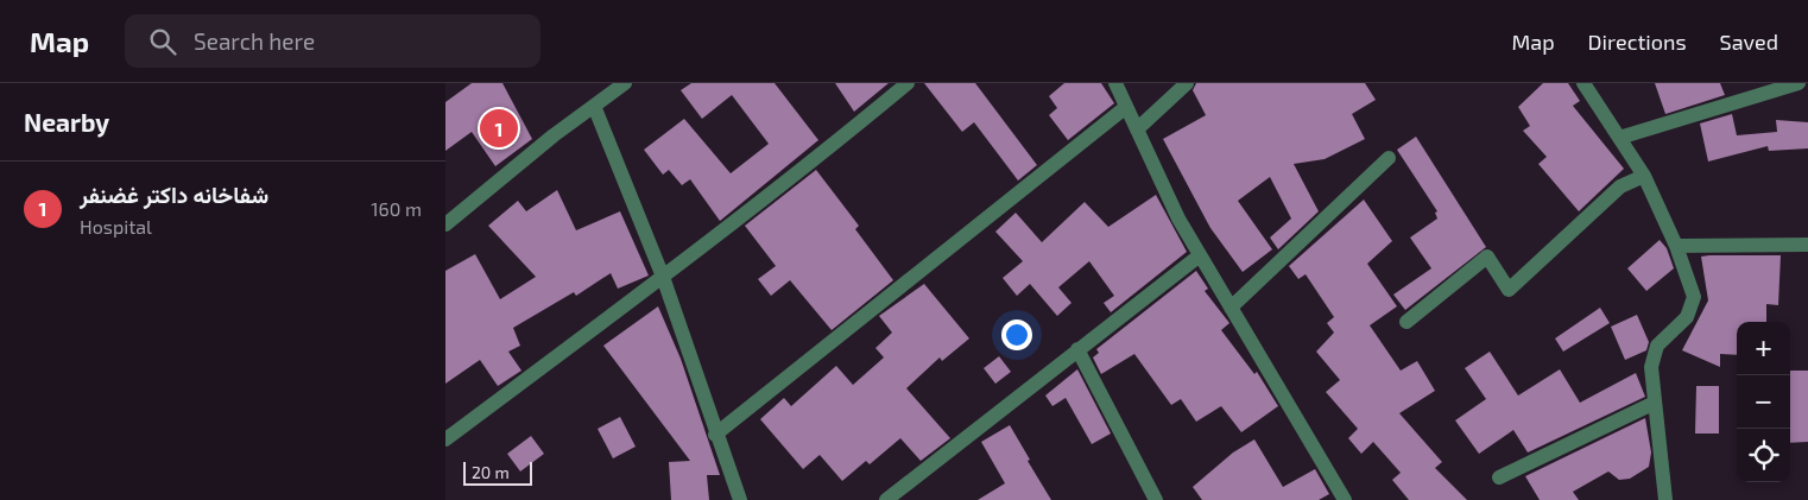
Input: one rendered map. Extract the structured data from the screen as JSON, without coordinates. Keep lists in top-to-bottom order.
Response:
{
  "scale_bar": "20 m",
  "page": {
    "header": "Map",
    "search": "Search here",
    "nav": ["Map", "Directions", "Saved"],
    "heading": "Nearby",
    "pins": "1",
    "list": [
      {
        "mark": "1",
        "name": "شفاخانه داکتر غضنفر",
        "note": "Hospital",
        "value": "160 m"
      }
    ],
    "map_buttons": ["+", "−"],
    "scale": "20 m"
  }
}
